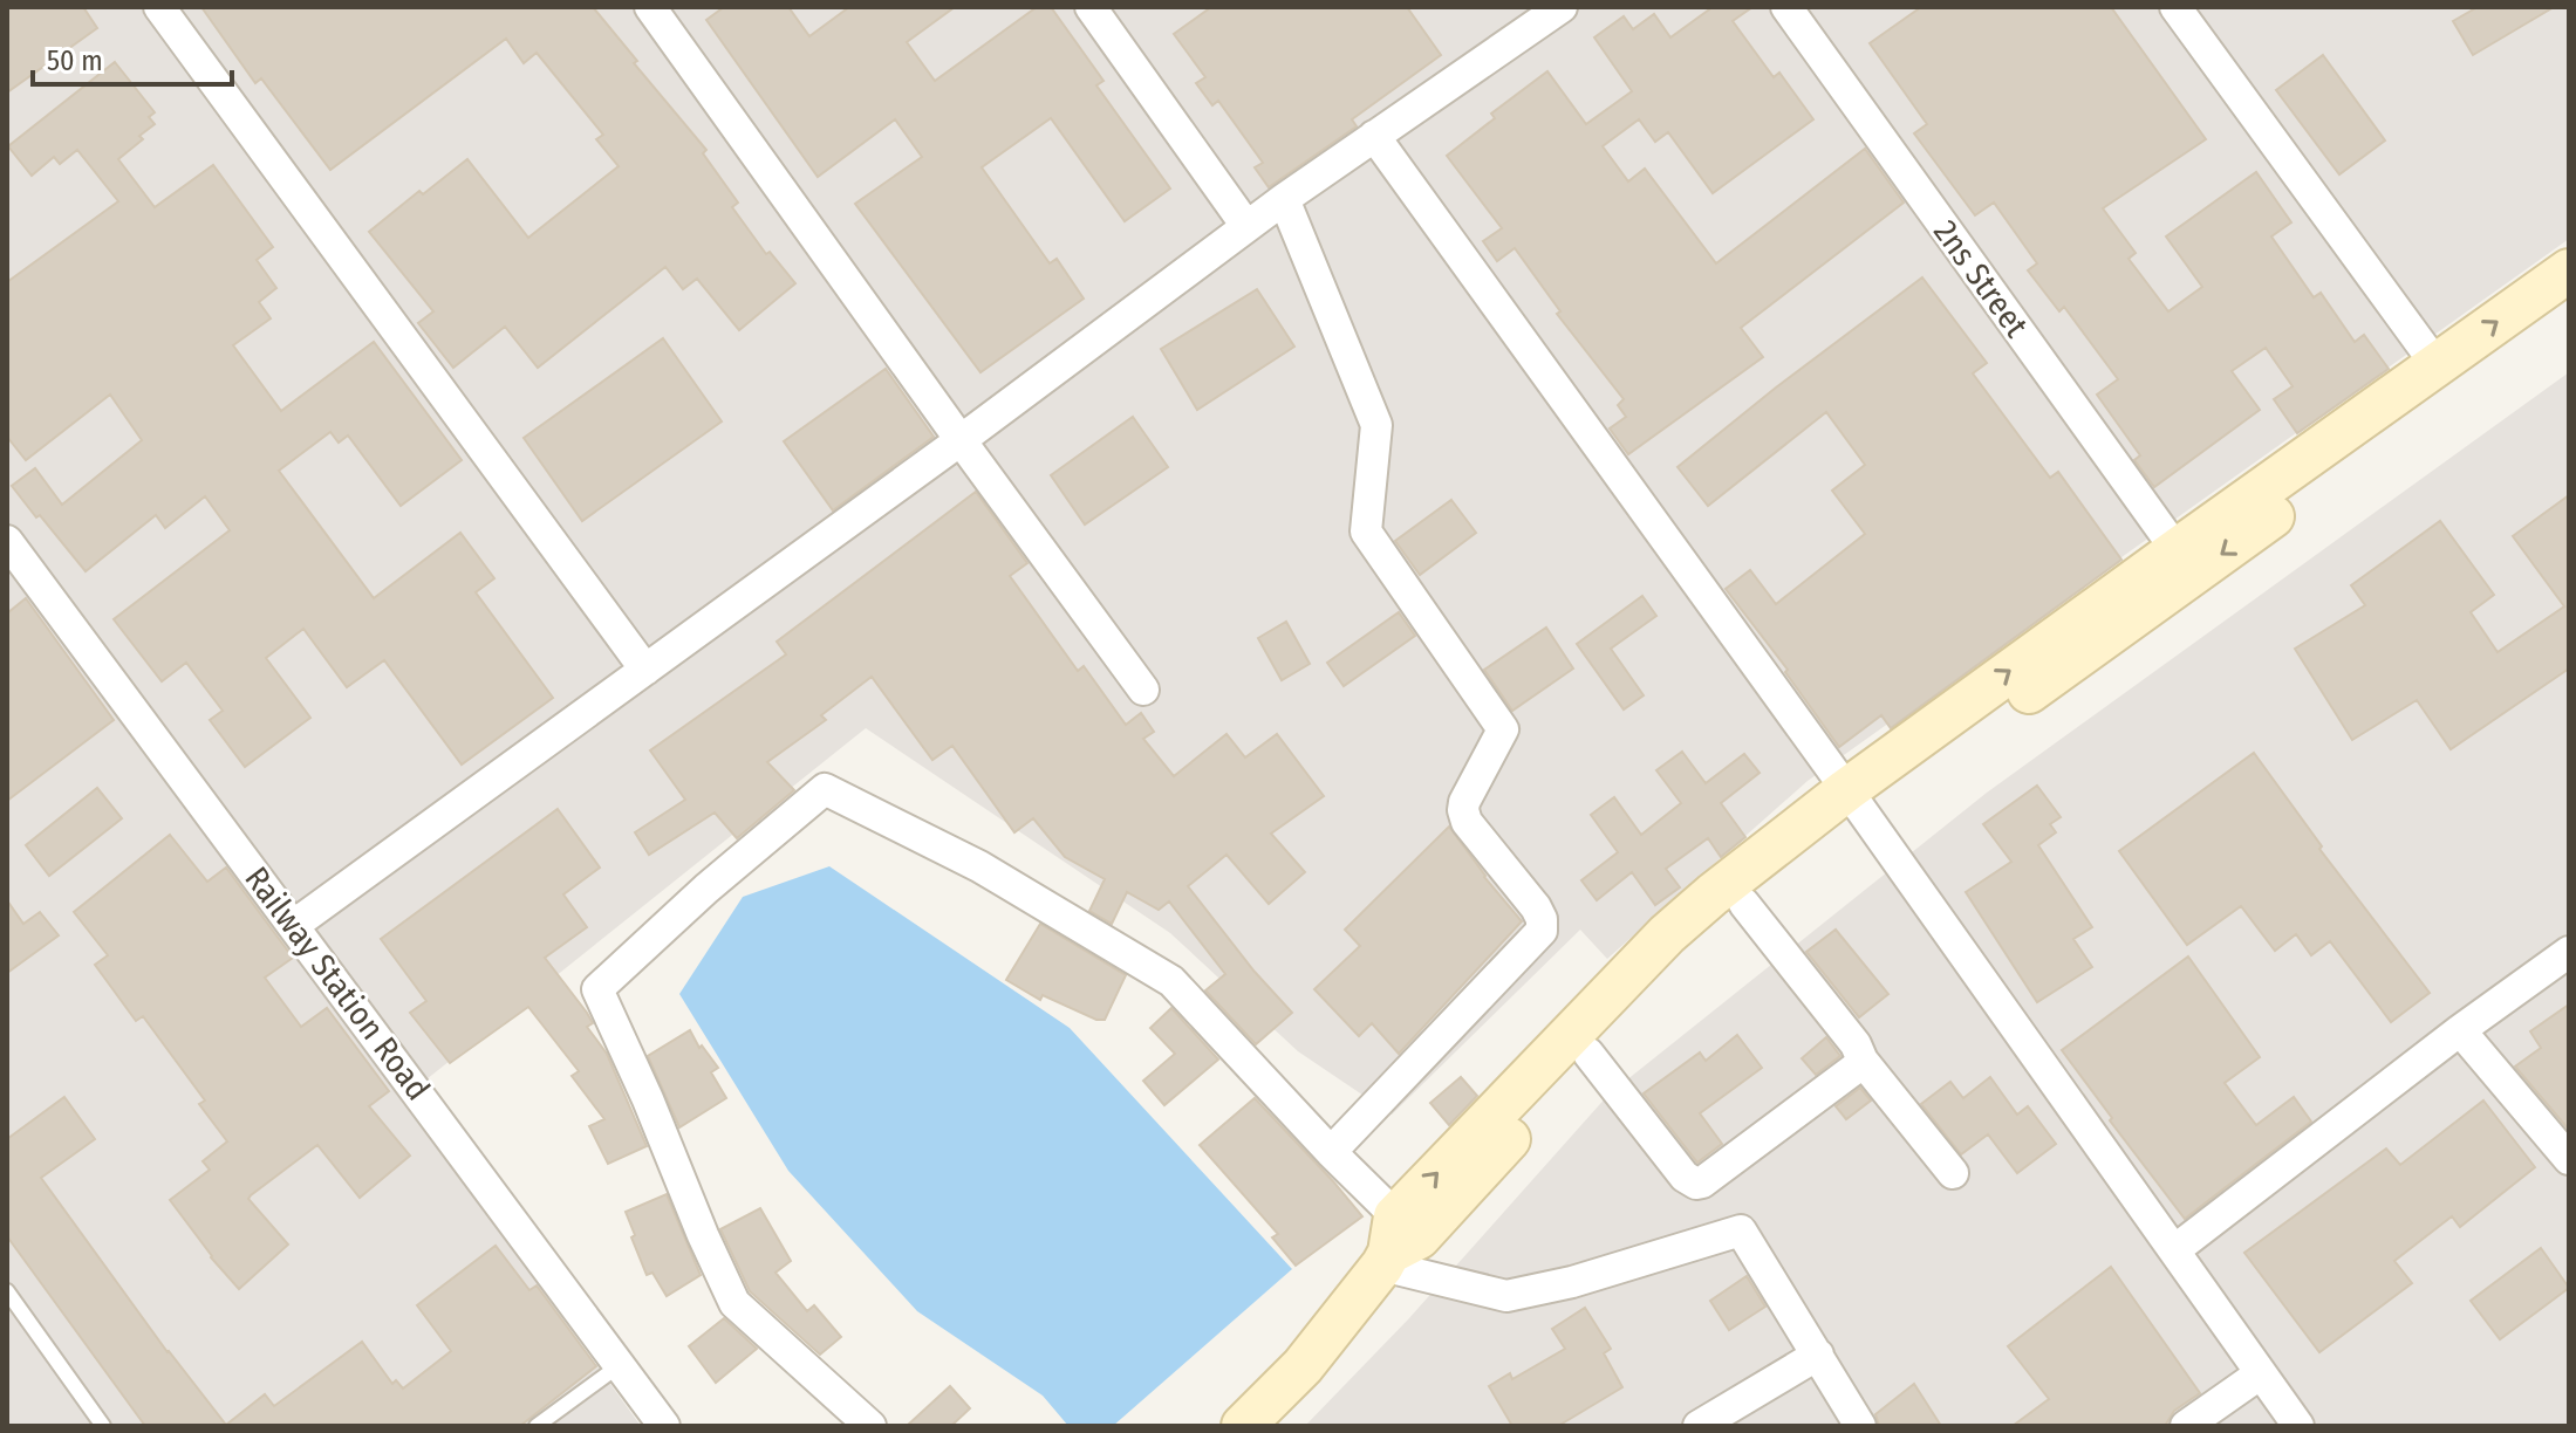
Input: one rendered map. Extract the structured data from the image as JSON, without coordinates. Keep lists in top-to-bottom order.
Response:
{
  "streets": {
    "street": ["2ns Street", "Railway Station Road"]
  },
  "scale_bar": "50 m"
}
